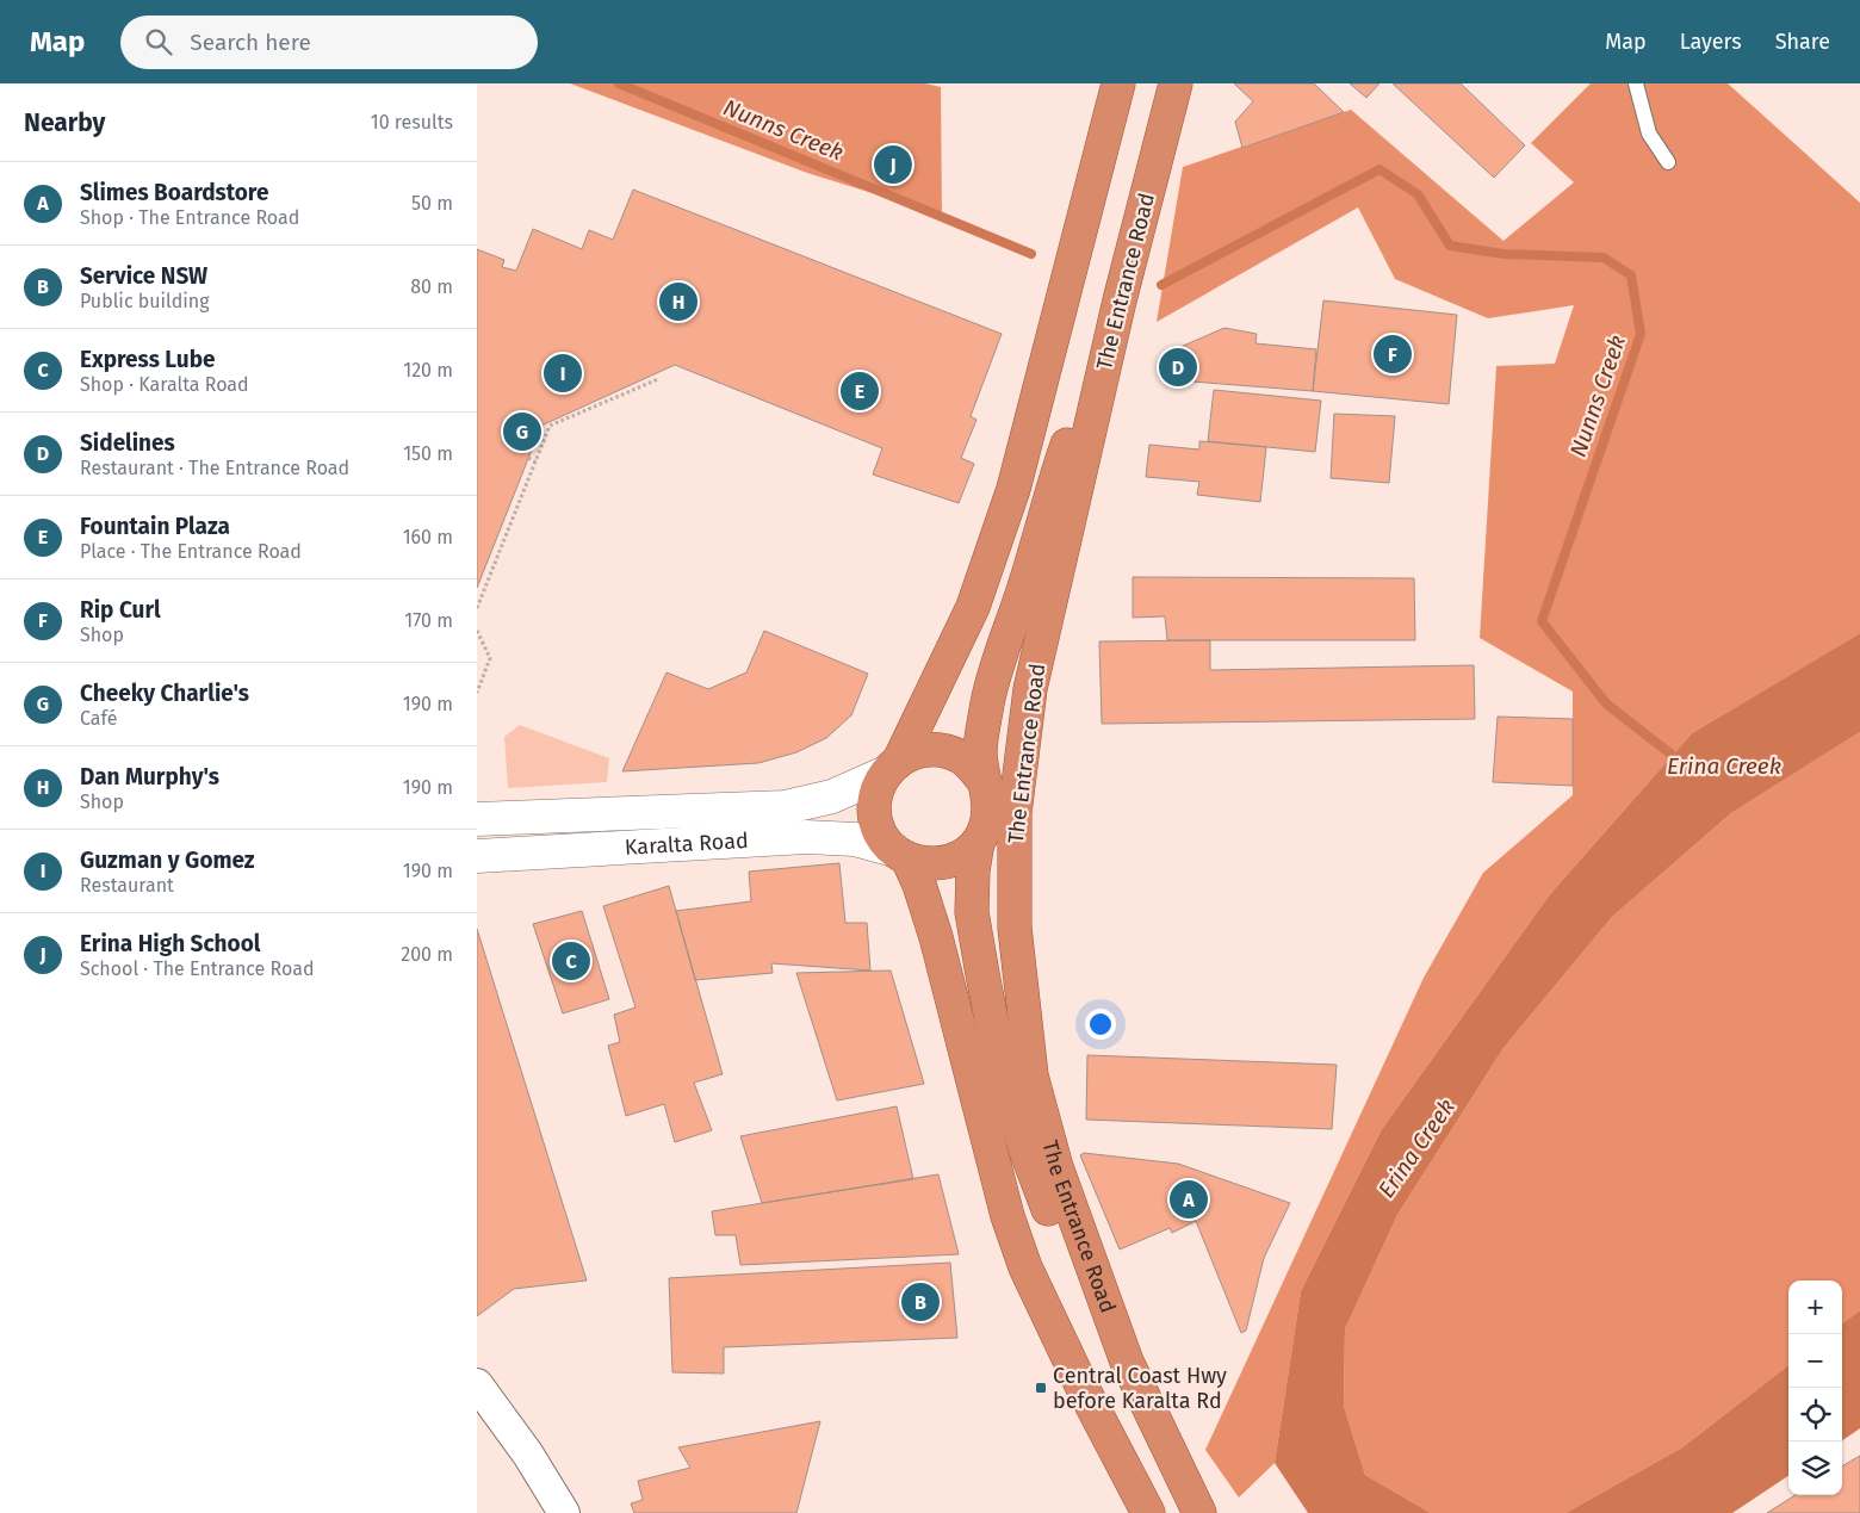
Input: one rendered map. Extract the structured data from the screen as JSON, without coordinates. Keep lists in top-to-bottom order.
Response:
{
  "streets": {
    "highway": ["The Entrance Road"],
    "street": ["Karalta Road"]
  },
  "water": ["Nunns Creek", "Erina Creek"],
  "places": {
    "transit": ["Central Coast Hwy before Karalta Rd"]
  },
  "page": {
    "header": "Map",
    "search": "Search here",
    "nav": ["Map", "Layers", "Share"],
    "heading": ["Nearby", "10 results"],
    "pins": [
      "J",
      "H",
      "F",
      "D",
      "I",
      "E",
      "G",
      "C",
      "A",
      "B"
    ],
    "list": [
      {
        "mark": "A",
        "name": "Slimes Boardstore",
        "note": "Shop · The Entrance Road",
        "value": "50 m"
      },
      {
        "mark": "B",
        "name": "Service NSW",
        "note": "Public building",
        "value": "80 m"
      },
      {
        "mark": "C",
        "name": "Express Lube",
        "note": "Shop · Karalta Road",
        "value": "120 m"
      },
      {
        "mark": "D",
        "name": "Sidelines",
        "note": "Restaurant · The Entrance Road",
        "value": "150 m"
      },
      {
        "mark": "E",
        "name": "Fountain Plaza",
        "note": "Place · The Entrance Road",
        "value": "160 m"
      },
      {
        "mark": "F",
        "name": "Rip Curl",
        "note": "Shop",
        "value": "170 m"
      },
      {
        "mark": "G",
        "name": "Cheeky Charlie's",
        "note": "Café",
        "value": "190 m"
      },
      {
        "mark": "H",
        "name": "Dan Murphy's",
        "note": "Shop",
        "value": "190 m"
      },
      {
        "mark": "I",
        "name": "Guzman y Gomez",
        "note": "Restaurant",
        "value": "190 m"
      },
      {
        "mark": "J",
        "name": "Erina High School",
        "note": "School · The Entrance Road",
        "value": "200 m"
      }
    ],
    "map_buttons": ["+", "−"]
  }
}
